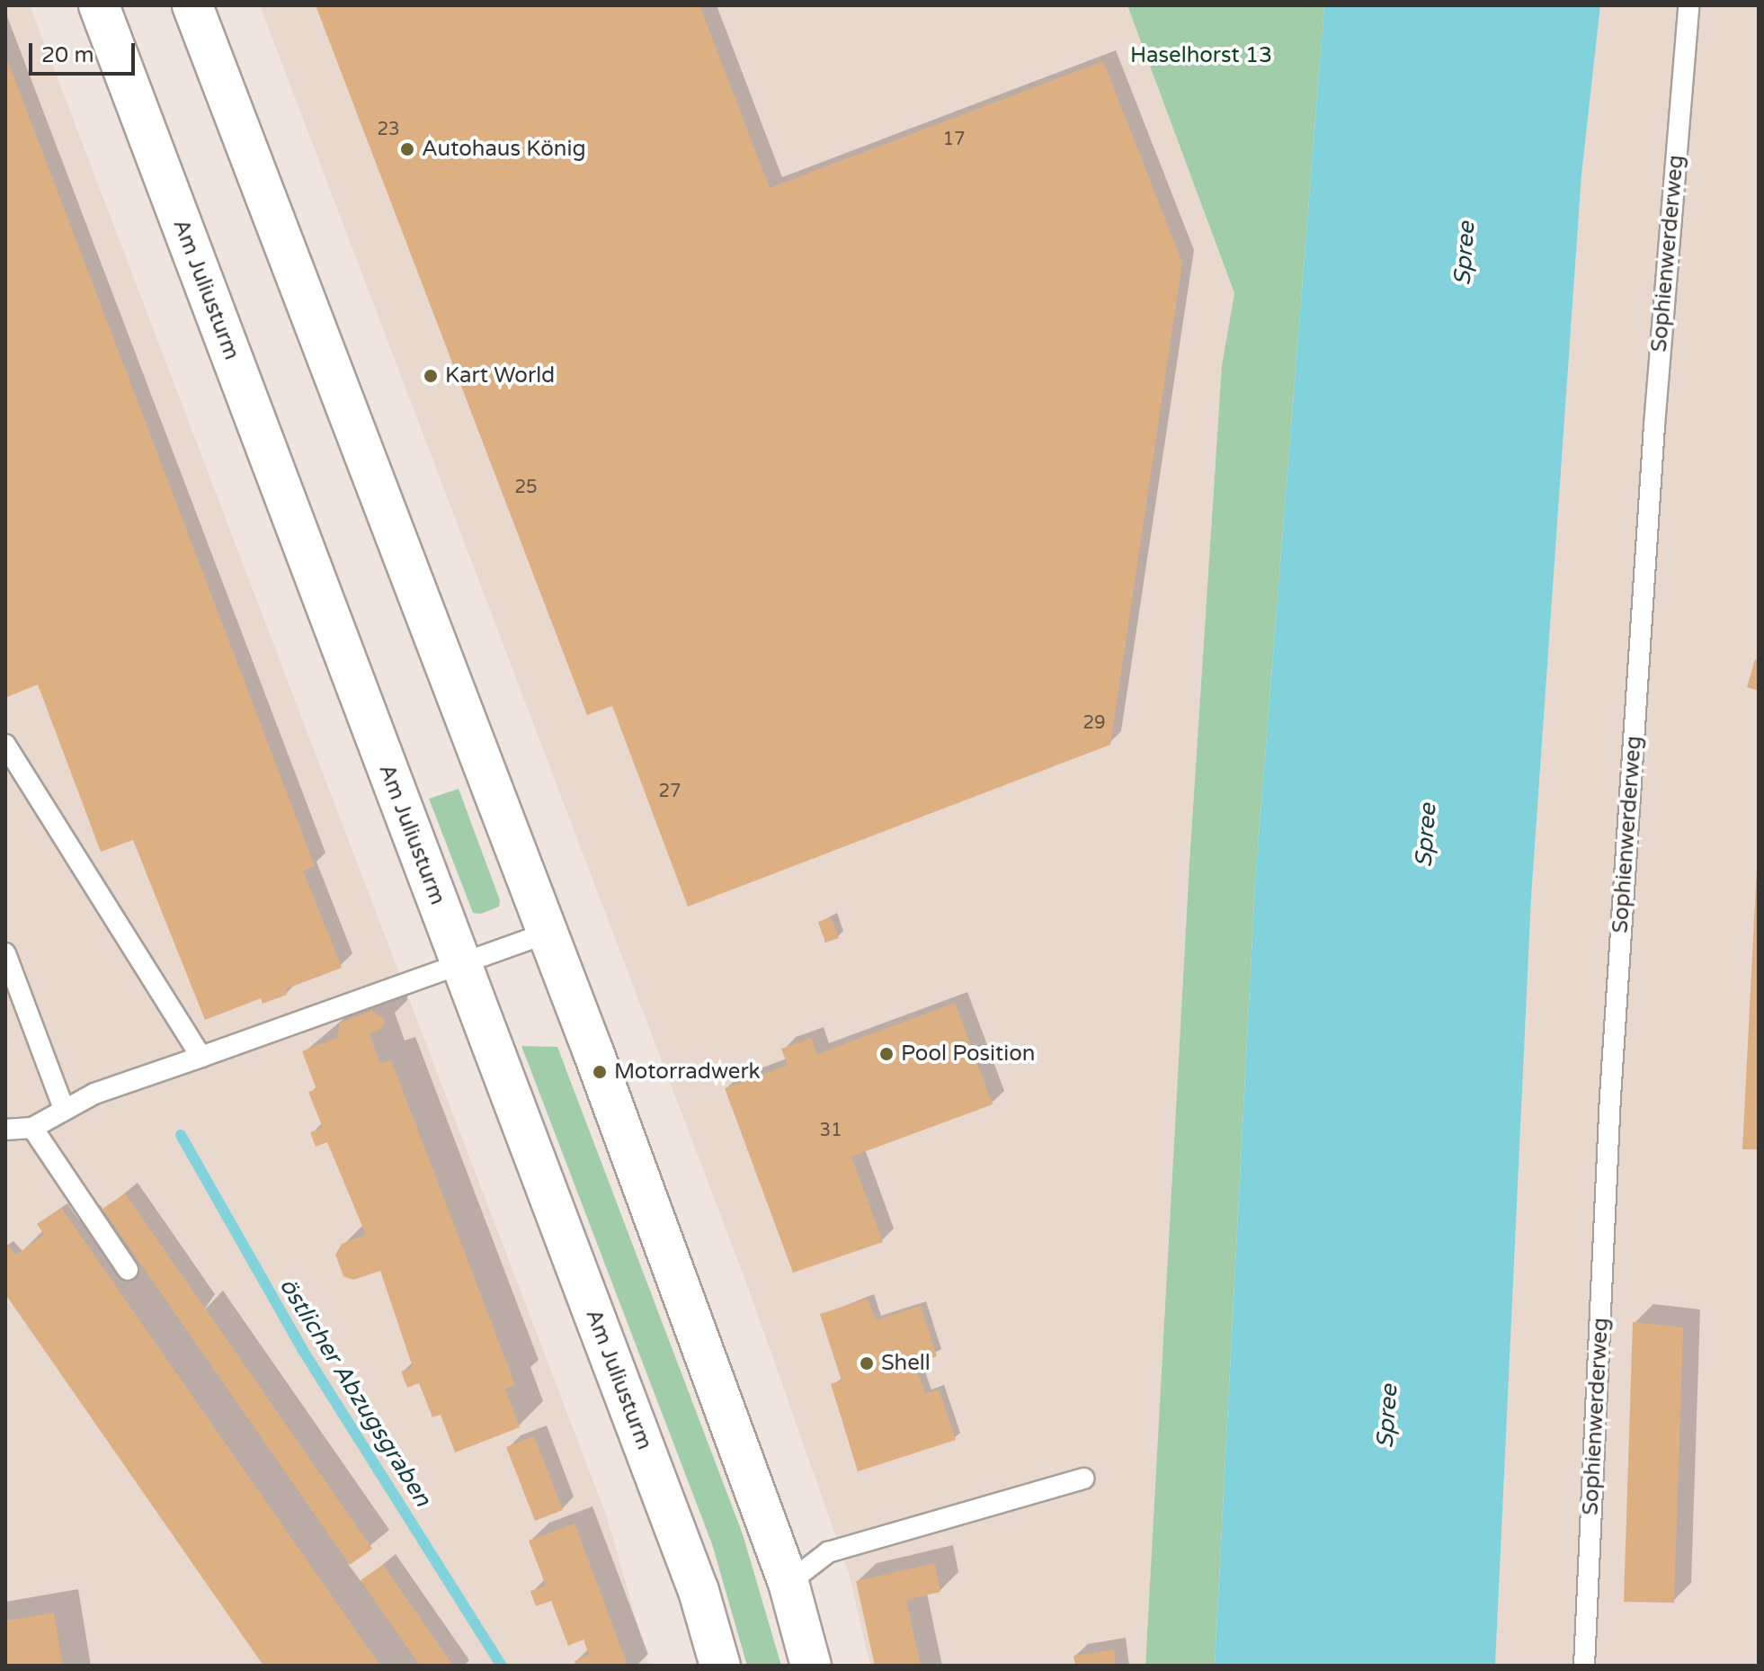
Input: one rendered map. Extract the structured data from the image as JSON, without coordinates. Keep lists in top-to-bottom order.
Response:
{
  "streets": {
    "main road": ["Am Juliusturm"],
    "lane": ["Sophienwerderweg"]
  },
  "water": ["Spree", "östlicher Abzugsgraben"],
  "parks": ["Haselhorst 13"],
  "places": [
    "Autohaus König",
    "Kart World",
    "Pool Position",
    "Motorradwerk",
    "Shell"
  ],
  "house_numbers": [
    "23",
    "17",
    "25",
    "29",
    "27",
    "31"
  ],
  "scale_bar": "20 m"
}
